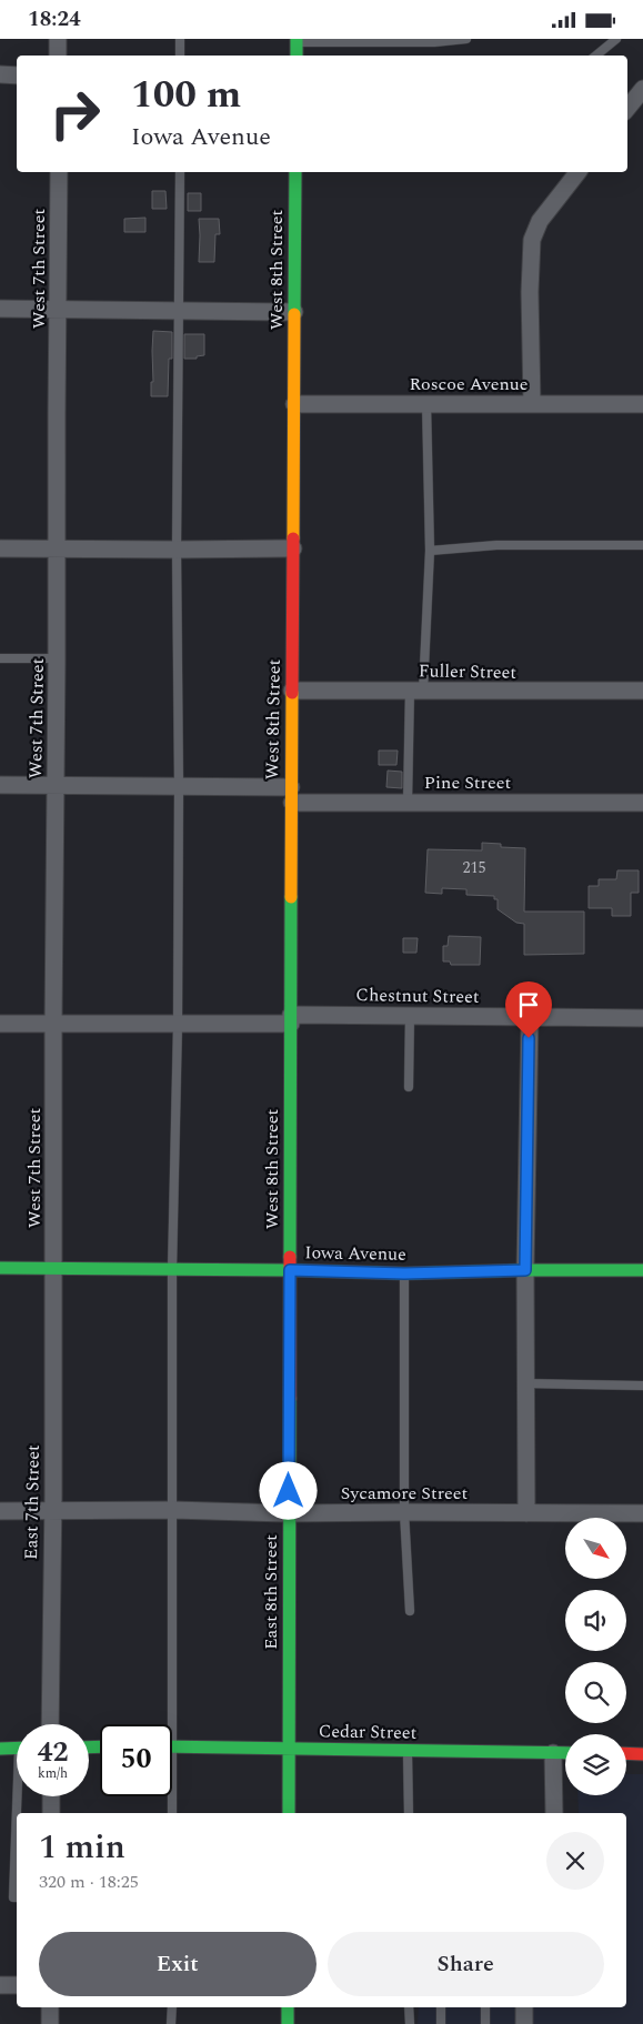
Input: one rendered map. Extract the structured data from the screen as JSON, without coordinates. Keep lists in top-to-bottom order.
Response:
{
  "streets": {
    "main road": [
      "West 8th Street",
      "Iowa Avenue",
      "East 8th Street",
      "Cedar Street"
    ],
    "street": [
      "West 7th Street",
      "Roscoe Avenue",
      "Fuller Street",
      "Pine Street",
      "Chestnut Street",
      "Sycamore Street",
      "East 7th Street"
    ]
  },
  "crossings": [
    ["West 7th Street", "Pine Street"],
    ["West 7th Street", "Chestnut Street"],
    ["West 7th Street", "Iowa Avenue"],
    ["West 7th Street", "East 7th Street"],
    ["West 8th Street", "Roscoe Avenue"],
    ["West 8th Street", "Fuller Street"],
    ["West 8th Street", "Pine Street"],
    ["West 8th Street", "Chestnut Street"],
    ["West 8th Street", "Iowa Avenue"],
    ["West 8th Street", "East 8th Street"],
    ["Iowa Avenue", "East 7th Street"],
    ["Iowa Avenue", "East 8th Street"],
    ["Sycamore Street", "East 7th Street"],
    ["Sycamore Street", "East 8th Street"],
    ["East 8th Street", "Cedar Street"]
  ],
  "house_numbers": ["215"],
  "north": "bottom right",
  "page": {
    "status": "18:24",
    "turn": ["100 m", "Iowa Avenue"],
    "speed": "42 km/h",
    "limit": "50",
    "heading": ["1 min", "320 m · 18:25"],
    "buttons": ["Exit", "Share"]
  }
}
